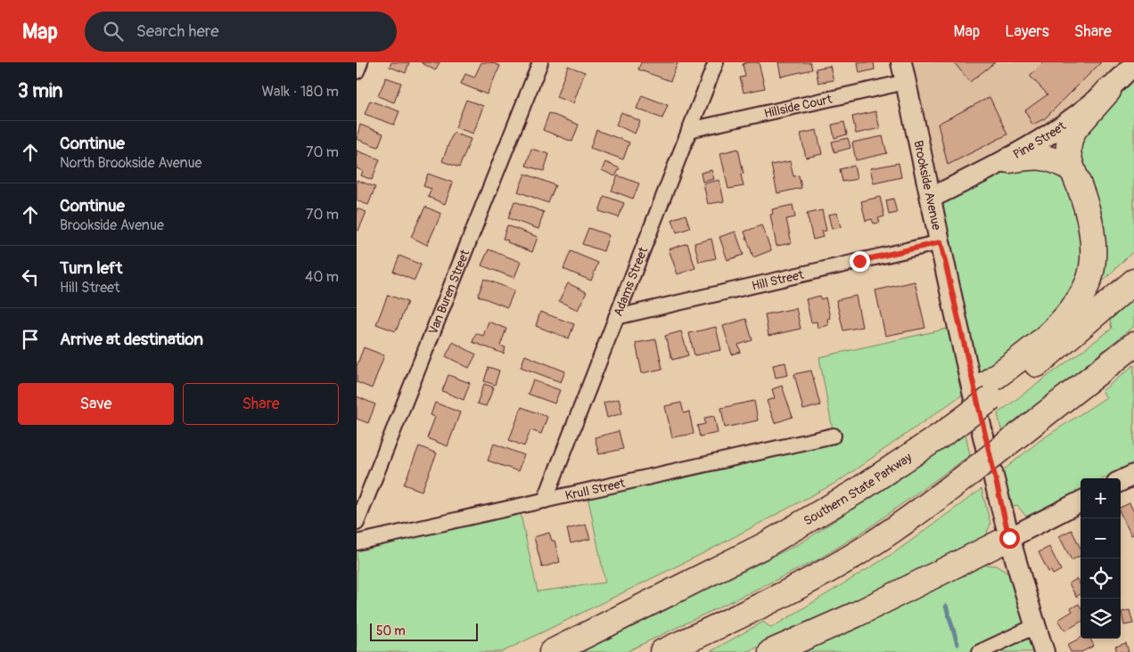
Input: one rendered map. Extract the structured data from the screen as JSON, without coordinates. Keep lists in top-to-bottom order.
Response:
{
  "streets": {
    "highway": ["Southern State Parkway"],
    "main road": ["Pine Street", "Brookside Avenue"],
    "street": [
      "Hillside Court",
      "Hill Street",
      "Adams Street",
      "Van Buren Street",
      "Krull Street"
    ]
  },
  "crossings": [
    ["Hillside Court", "Brookside Avenue"],
    ["Hillside Court", "Adams Street"],
    ["Pine Street", "Brookside Avenue"],
    ["Brookside Avenue", "Hill Street"],
    ["Brookside Avenue", "Southern State Parkway"],
    ["Hill Street", "Adams Street"],
    ["Adams Street", "Krull Street"]
  ],
  "scale_bar": "50 m",
  "page": {
    "header": "Map",
    "search": "Search here",
    "nav": ["Map", "Layers", "Share"],
    "heading": ["3 min", "Walk · 180 m"],
    "list": [
      ["Continue", "North Brookside Avenue", "70 m"],
      ["Continue", "Brookside Avenue", "70 m"],
      ["Turn left", "Hill Street", "40 m"],
      "Arrive at destination"
    ],
    "buttons": ["Save", "Share"],
    "map_buttons": ["+", "−"],
    "scale": "50 m"
  }
}
